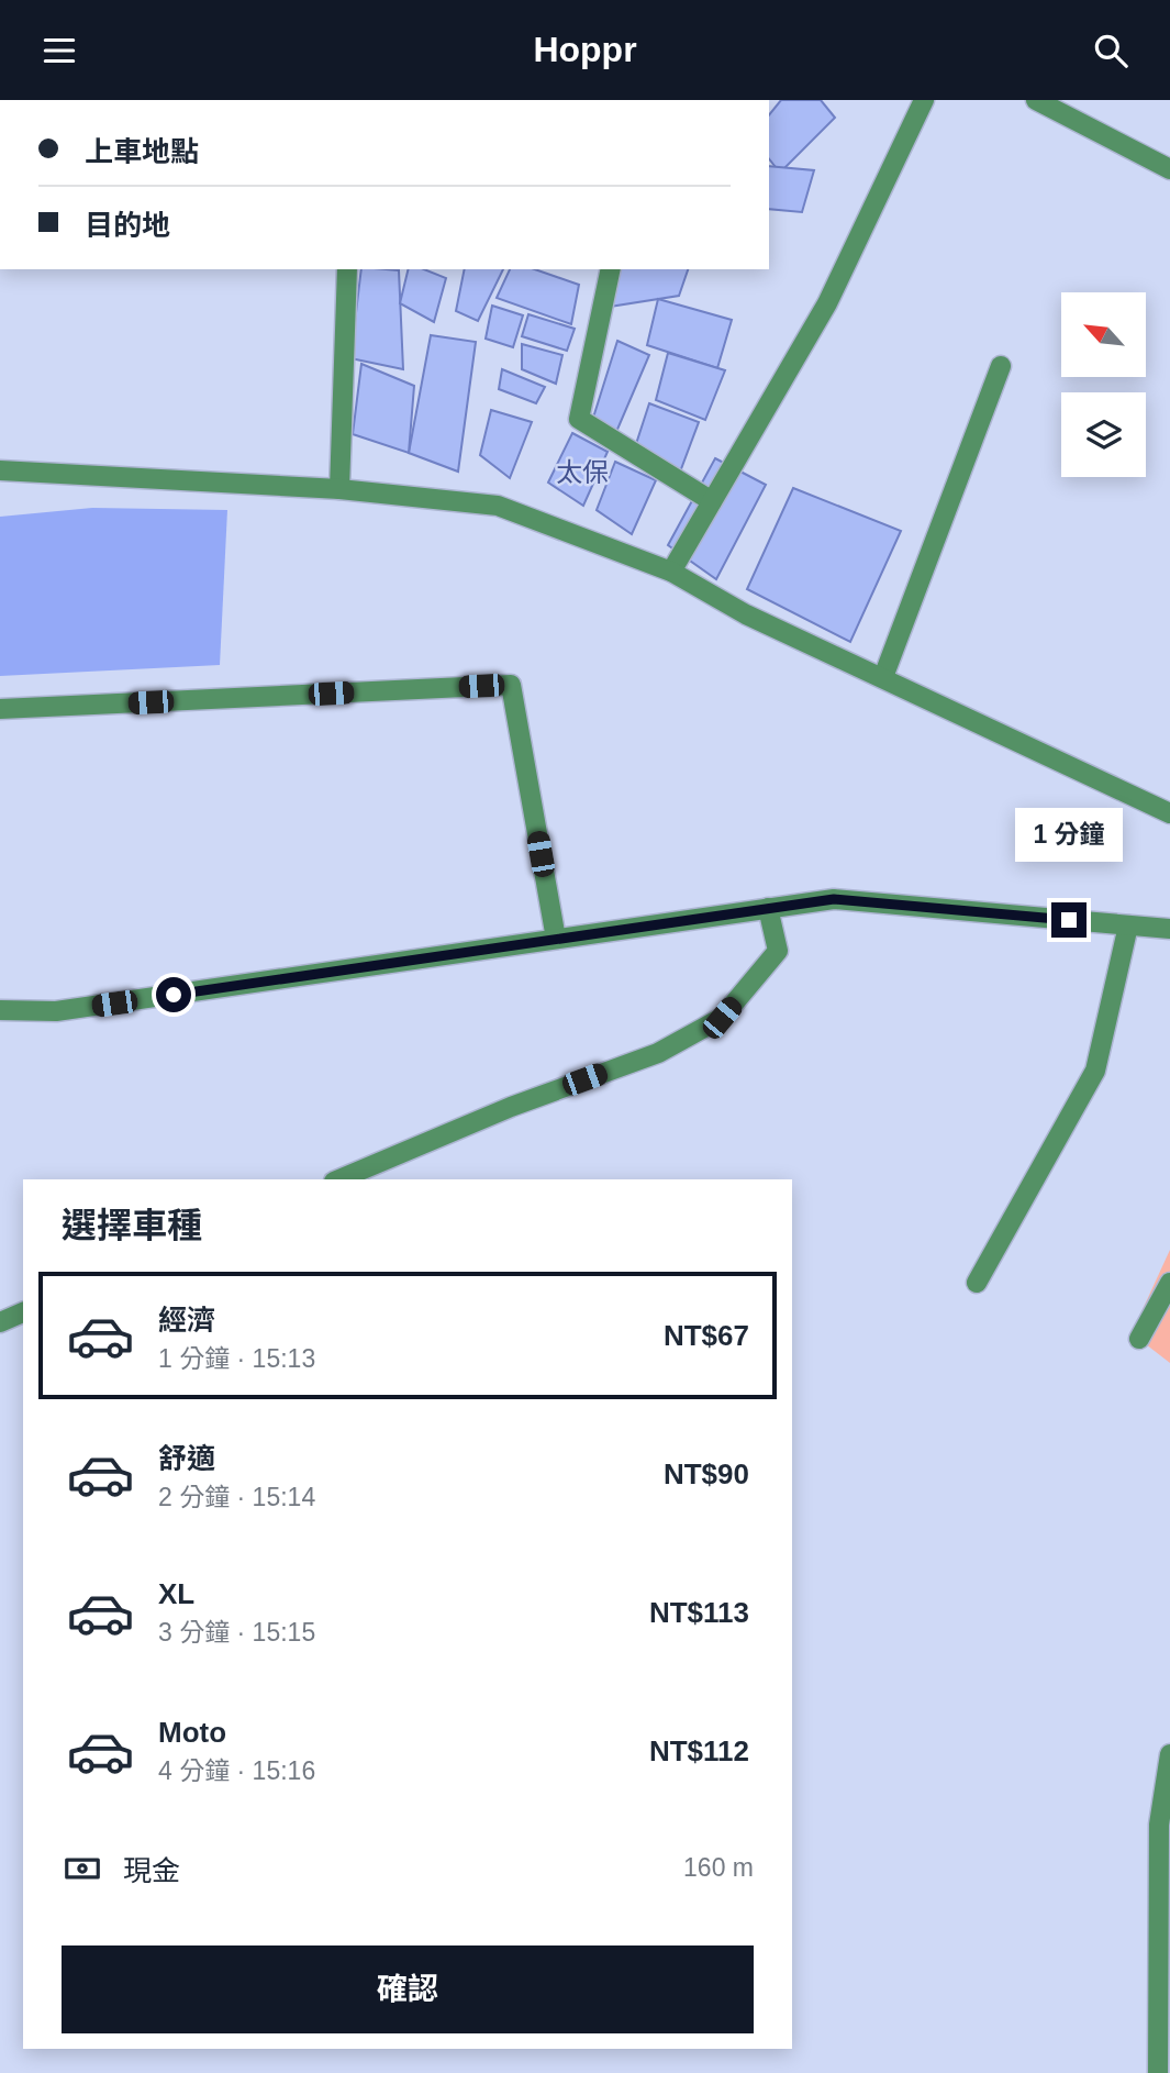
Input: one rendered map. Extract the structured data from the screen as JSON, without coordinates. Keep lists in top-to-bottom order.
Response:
{
  "districts": ["太保"],
  "north": "top left",
  "page": {
    "header": "Hoppr",
    "banner": ["上車地點", "目的地"],
    "bubble": "1 分鐘",
    "heading": "選擇車種",
    "list": [
      {
        "name": "經濟",
        "note": "1 分鐘 · 15:13",
        "value": "NT$67"
      },
      {
        "name": "舒適",
        "note": "2 分鐘 · 15:14",
        "value": "NT$90"
      },
      {
        "name": "XL",
        "note": "3 分鐘 · 15:15",
        "value": "NT$113"
      },
      {
        "name": "Moto",
        "note": "4 分鐘 · 15:16",
        "value": "NT$112"
      }
    ],
    "pay": ["現金", "160 m"],
    "buttons": "確認"
  }
}
